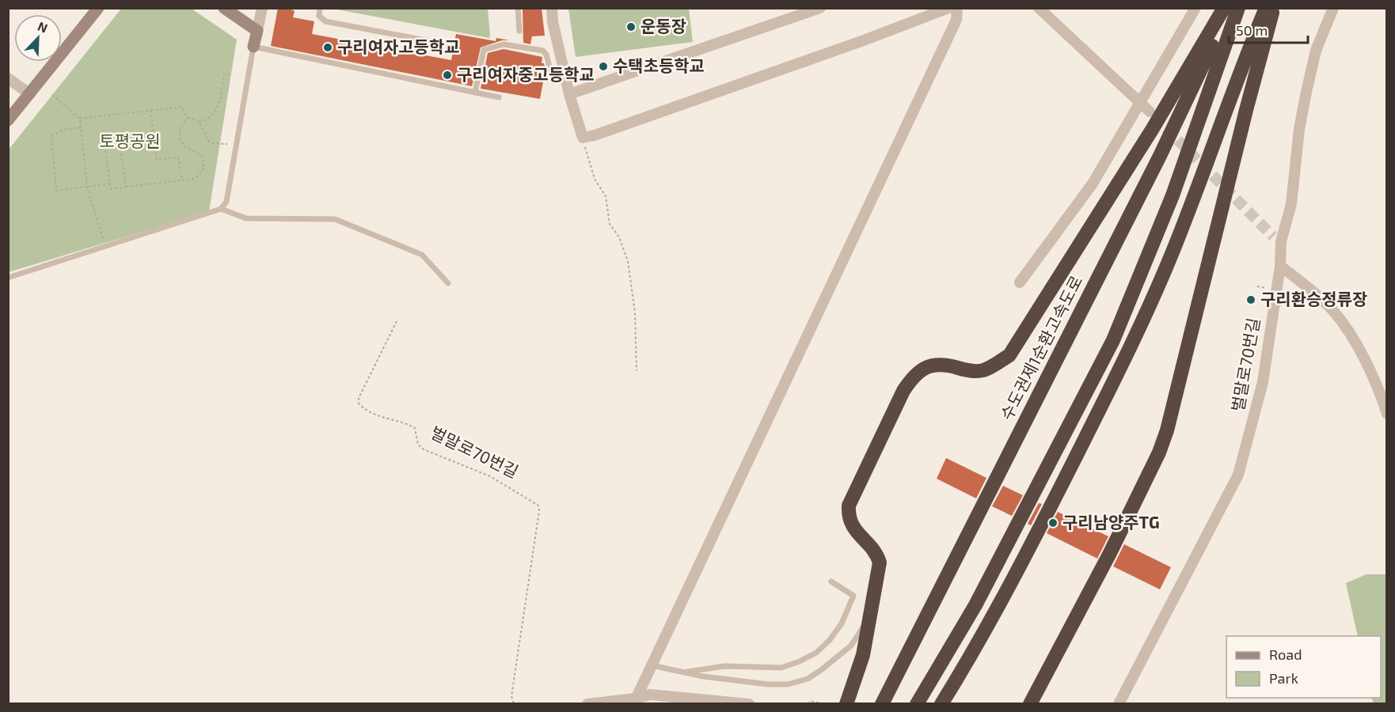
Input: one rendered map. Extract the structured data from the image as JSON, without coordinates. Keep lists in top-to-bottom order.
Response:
{
  "streets": {
    "highway": ["수도권제1순환고속도로"],
    "street": ["벌말로70번길"]
  },
  "parks": ["토평공원"],
  "places": [
    "운동장",
    "구리여자고등학교",
    "수택초등학교",
    "구리여자중고등학교",
    "구리환승정류장",
    "구리남양주TG"
  ],
  "legend": ["Road", "Park"],
  "scale_bar": "50 m",
  "north": "top right"
}
